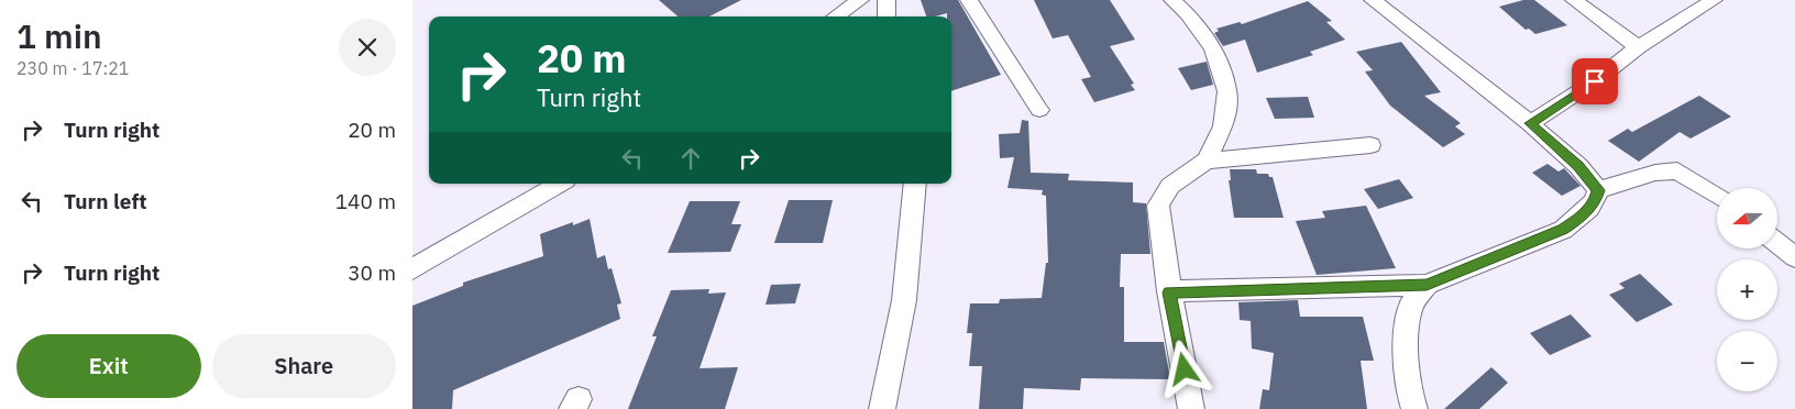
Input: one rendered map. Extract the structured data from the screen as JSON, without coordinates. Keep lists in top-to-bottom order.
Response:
{
  "north": "left",
  "page": {
    "heading": ["1 min", "230 m · 17:21"],
    "turn": ["20 m", "Turn right"],
    "list": [
      {
        "name": "Turn right",
        "value": "20 m"
      },
      {
        "name": "Turn left",
        "value": "140 m"
      },
      {
        "name": "Turn right",
        "value": "30 m"
      }
    ],
    "map_buttons": ["+", "−"],
    "buttons": ["Exit", "Share"]
  }
}
